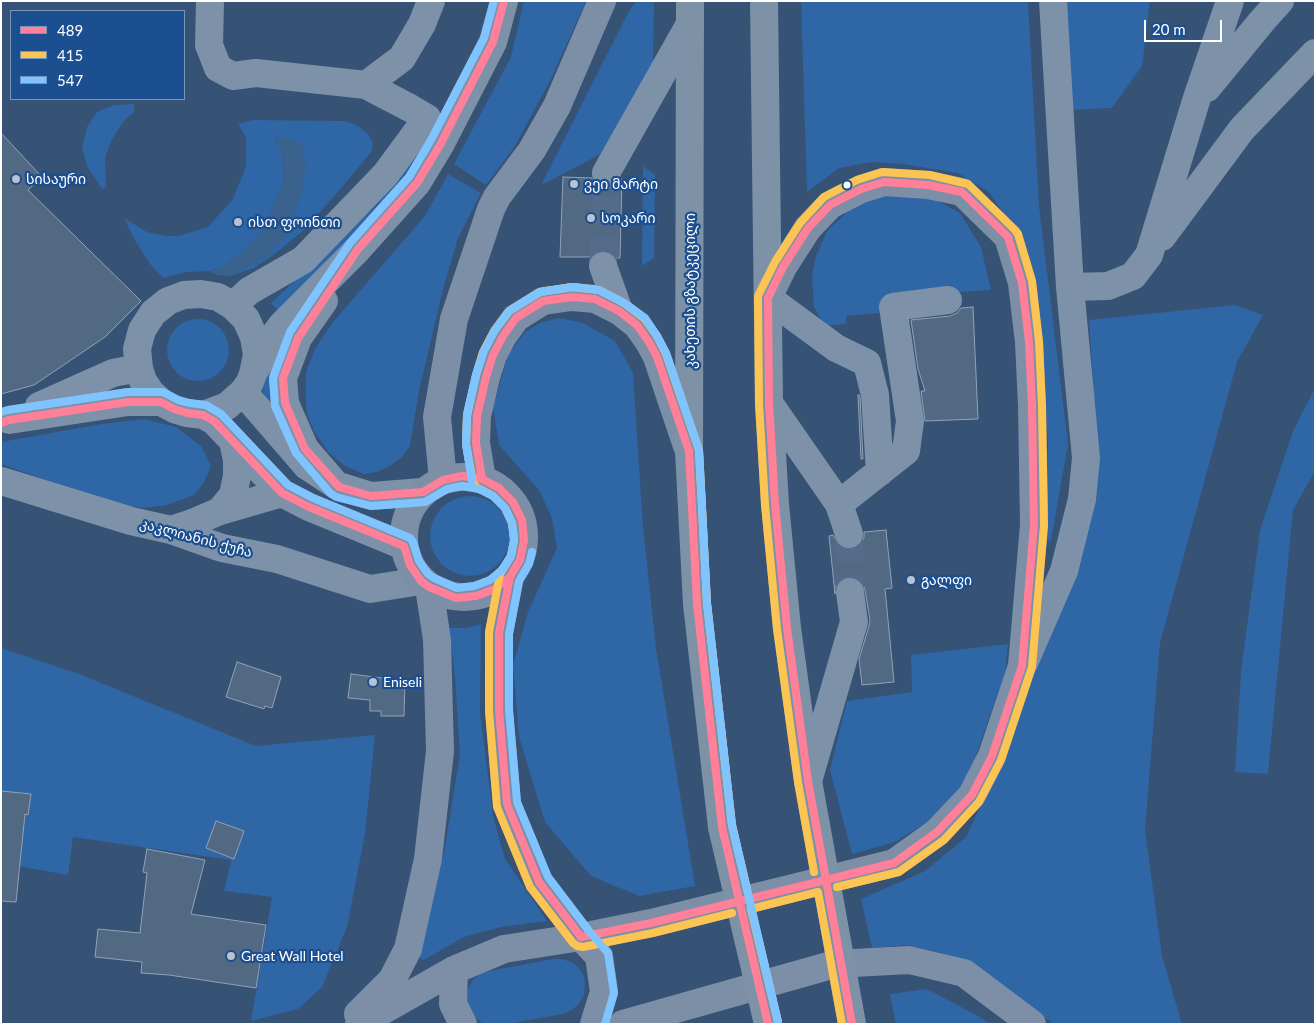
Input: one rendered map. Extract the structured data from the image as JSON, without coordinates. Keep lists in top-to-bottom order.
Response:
{
  "streets": {
    "highway": ["კახეთის გზატკეცილი"],
    "street": ["კაკლიანის ქუჩა"]
  },
  "places": [
    "სისაური",
    "ვეი მარტი",
    "სოკარი",
    "ისთ ფოინთი",
    "გალფი",
    "Eniseli",
    "Great Wall Hotel"
  ],
  "lines": ["transit line 489", "transit line 547", "transit line 415"],
  "legend": ["489", "415", "547"],
  "scale_bar": "20 m"
}
